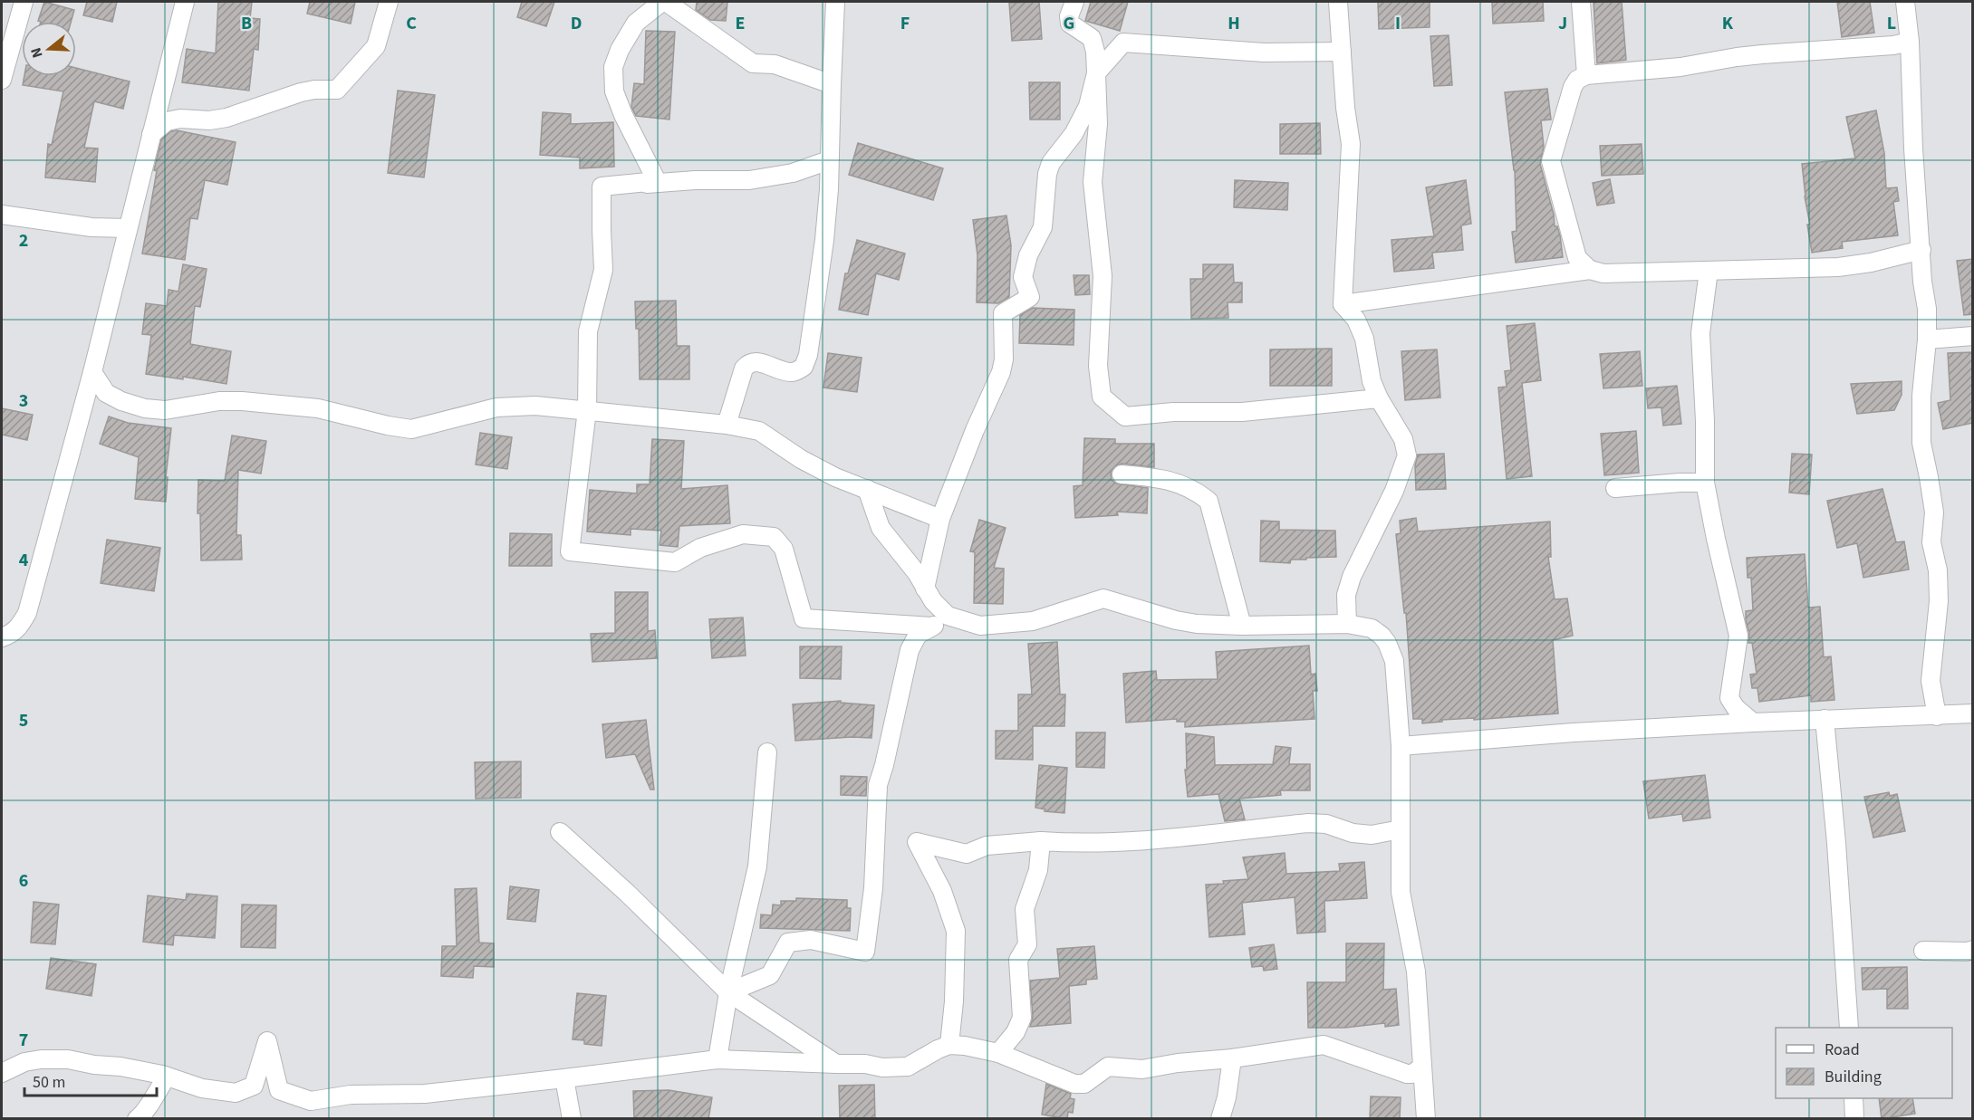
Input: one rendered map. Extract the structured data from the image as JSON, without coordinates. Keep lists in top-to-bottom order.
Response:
{
  "legend": ["Road", "Building"],
  "scale_bar": "50 m",
  "north": "left",
  "grid": {
    "columns": [
      "B",
      "C",
      "D",
      "E",
      "F",
      "G",
      "H",
      "I",
      "J",
      "K",
      "L"
    ],
    "rows": [
      "2",
      "3",
      "4",
      "5",
      "6",
      "7"
    ]
  }
}
